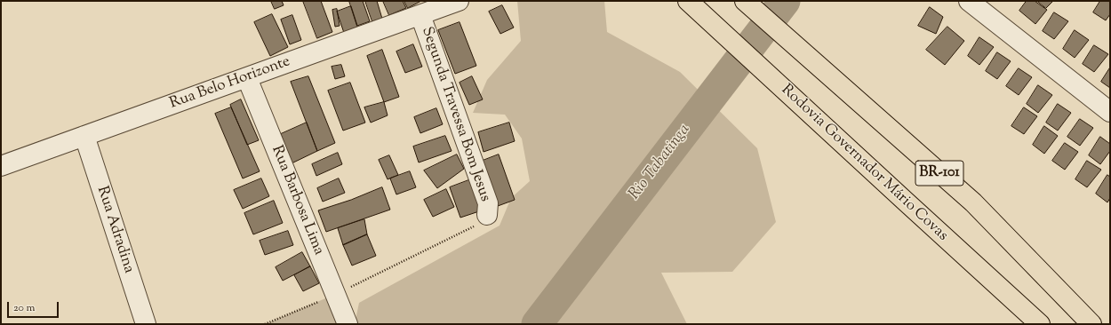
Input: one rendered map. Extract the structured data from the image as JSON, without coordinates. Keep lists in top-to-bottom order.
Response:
{
  "streets": {
    "highway": ["Rodovia Governador Mário Covas", "BR-101"],
    "street": [
      "Rua Belo Horizonte",
      "Segunda Travessa Bom Jesus",
      "Rua Barbosa Lima",
      "Rua Adradina"
    ]
  },
  "crossings": [
    ["Rua Belo Horizonte", "Segunda Travessa Bom Jesus"],
    ["Rua Belo Horizonte", "Rua Barbosa Lima"],
    ["Rua Belo Horizonte", "Rua Adradina"]
  ],
  "water": ["Rio Tabatinga"],
  "scale_bar": "20 m"
}
